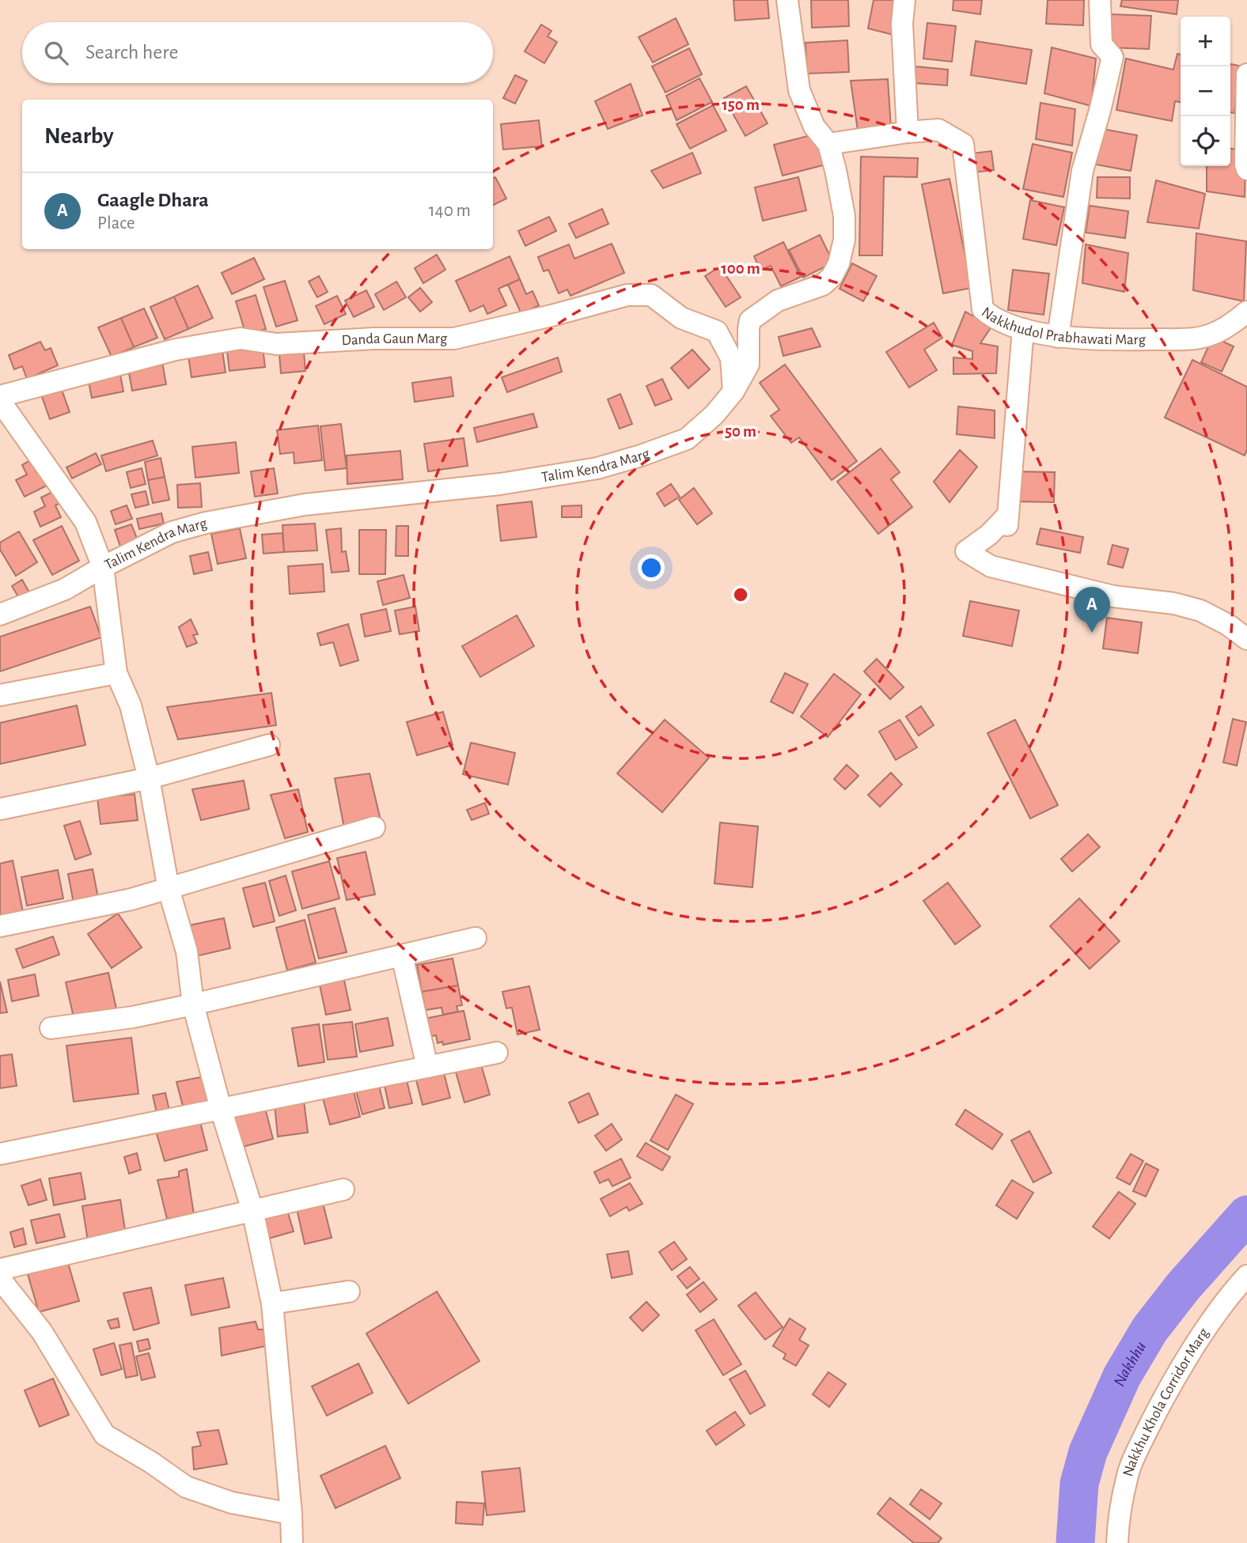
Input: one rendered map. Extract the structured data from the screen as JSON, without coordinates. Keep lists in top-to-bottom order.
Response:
{
  "streets": {
    "street": [
      "Nakkhudol Prabhawati Marg",
      "Danda Gaun Marg",
      "Talim Kendra Marg",
      "Nakkhu Khola Corridor Marg"
    ]
  },
  "crossings": [
    ["Nakkhudol Prabhawati Marg", "Talim Kendra Marg"],
    ["Danda Gaun Marg", "Talim Kendra Marg"]
  ],
  "water": ["Nakhhu"],
  "page": {
    "map_buttons": ["+", "−"],
    "search": "Search here",
    "heading": "Nearby",
    "list": [
      {
        "mark": "A",
        "name": "Gaagle Dhara",
        "note": "Place",
        "value": "140 m"
      }
    ],
    "pins": "A"
  },
  "rings": ["150 m", "100 m", "50 m"]
}
